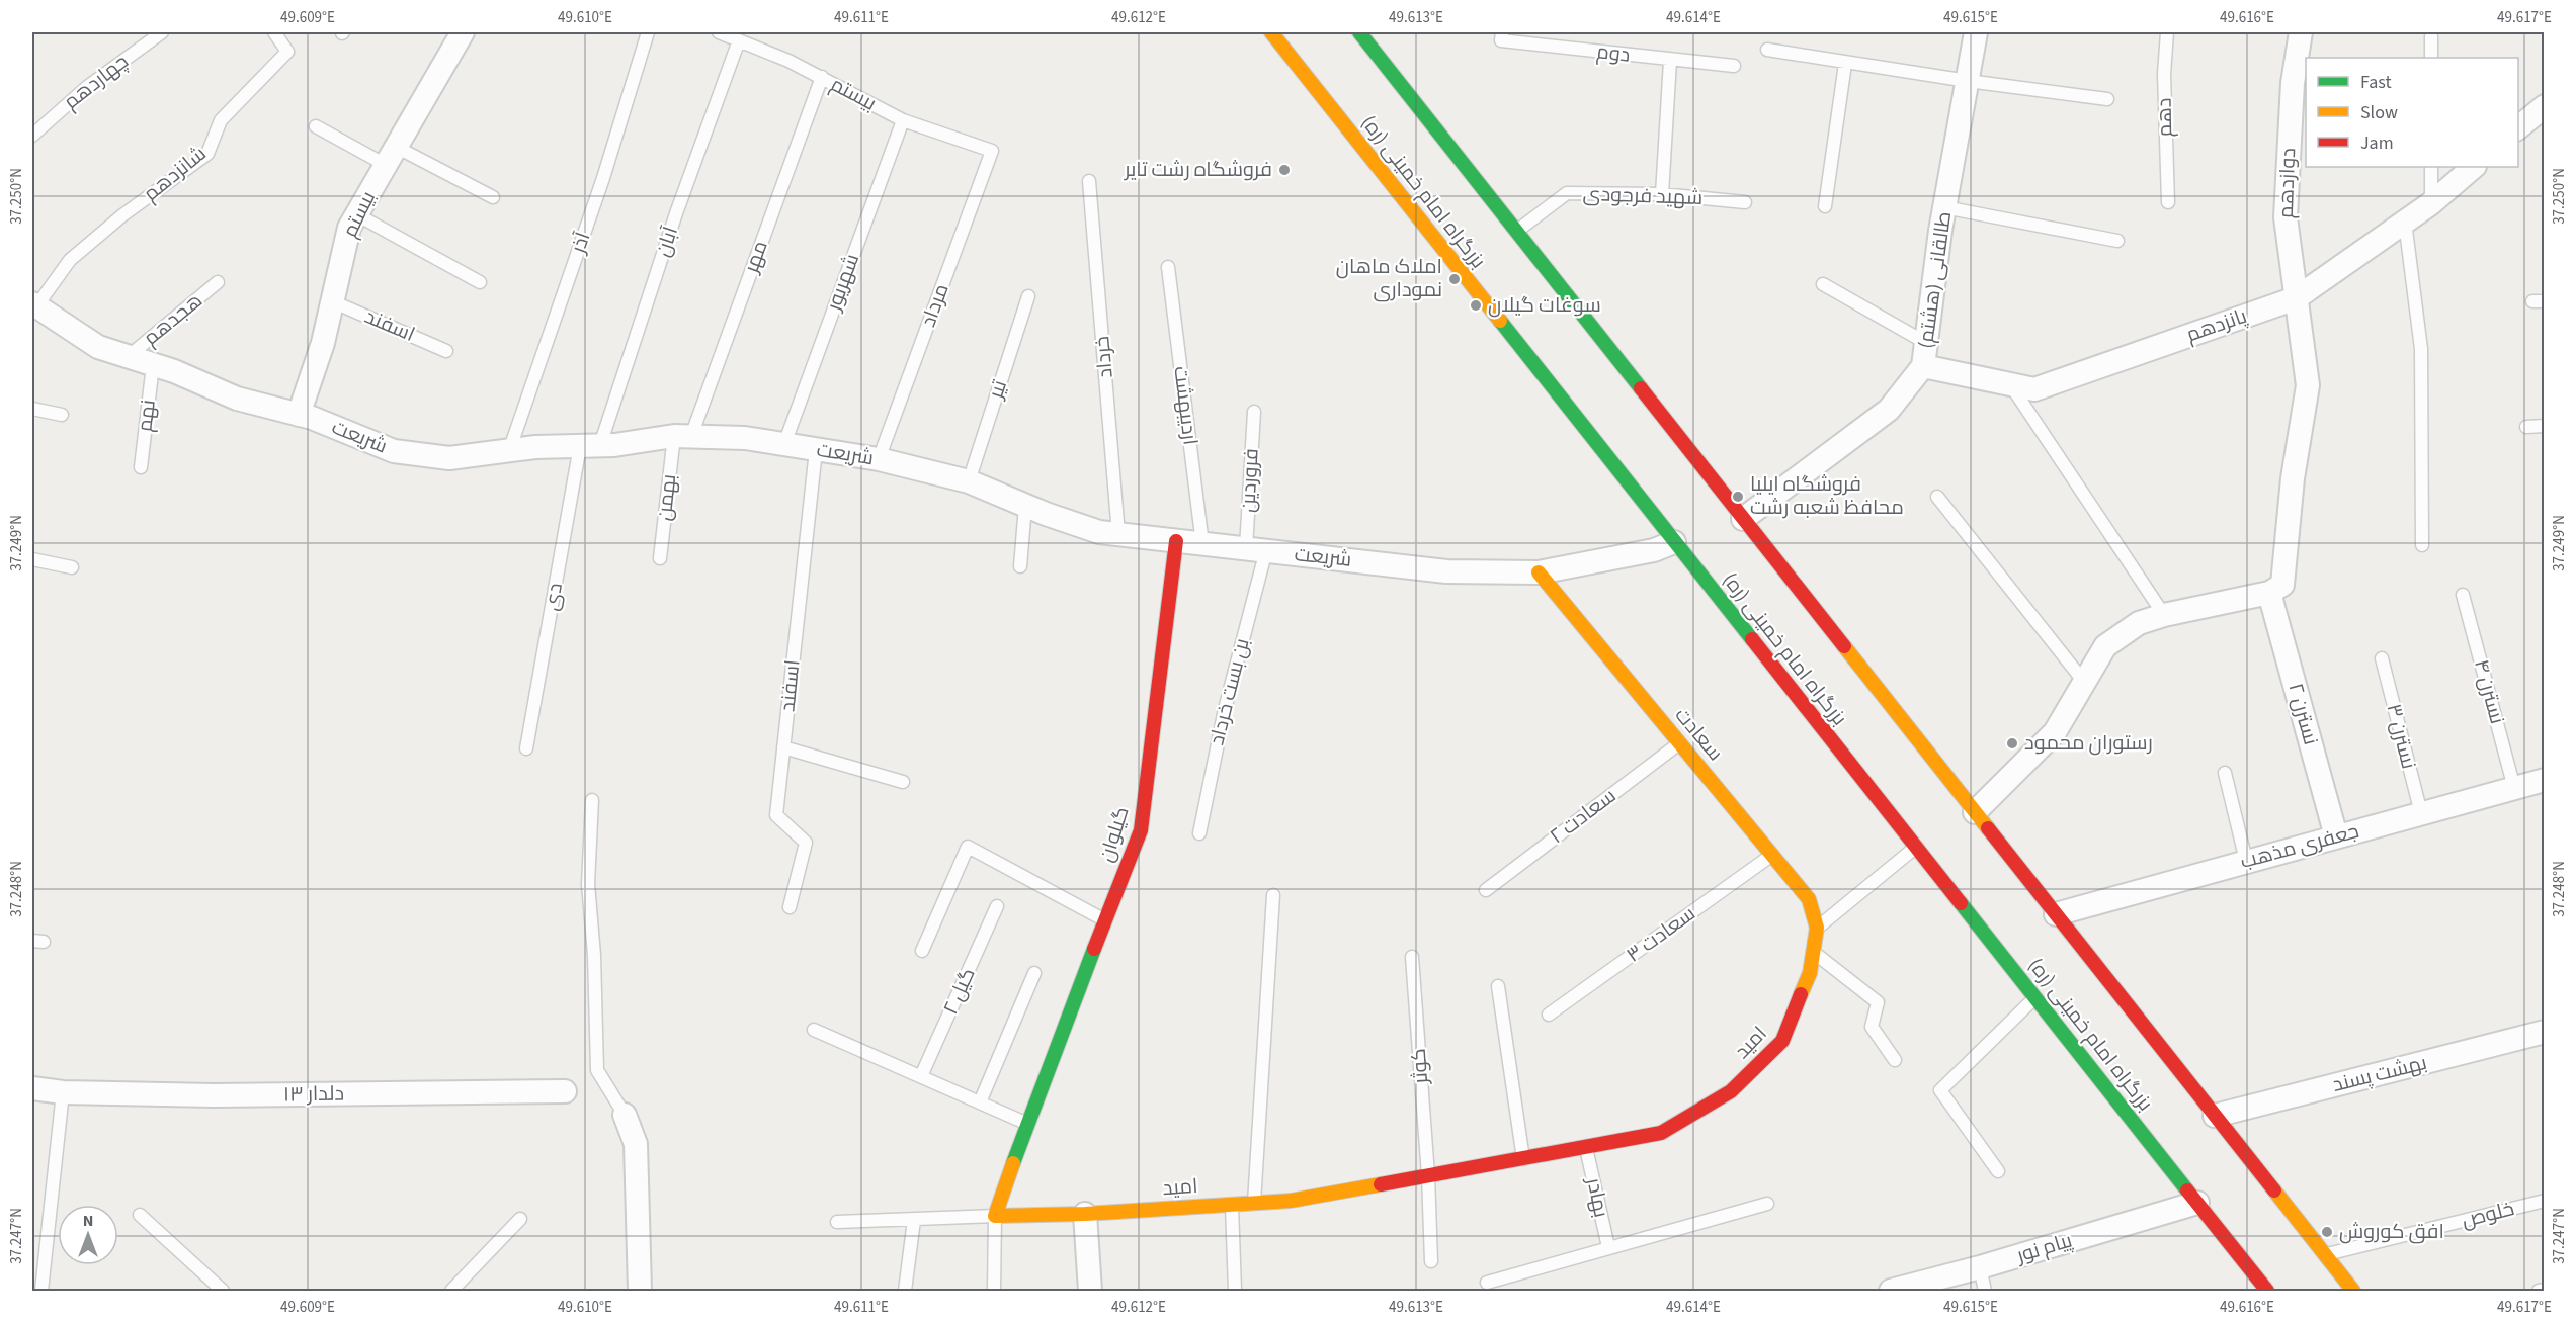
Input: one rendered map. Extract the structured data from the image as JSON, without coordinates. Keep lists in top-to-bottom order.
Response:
{
  "streets": {
    "main road": [
      "بزرگراه امام خمینی (ره)",
      "سعادت",
      "گیلوان",
      "امید"
    ],
    "street": [
      "بیستم",
      "دوازدهم",
      "طالقانی (هشتم)",
      "پانزدهم",
      "شریعت",
      "نسترن ۲",
      "جعفری مذهب",
      "بهشت پسند",
      "دلدار ۱۳",
      "پیام نور"
    ],
    "lane": [
      "دوم",
      "چهاردهم",
      "دهم",
      "شانزدهم",
      "شهید فرجودی",
      "آبان",
      "آذر",
      "مهر",
      "شهریور",
      "مرداد",
      "هجدهم",
      "اسفند",
      "خرداد",
      "تیر",
      "اردیبهشت",
      "نهم",
      "فروردین",
      "بهمن",
      "دی",
      "بن بست خرداد",
      "نسترن ۴",
      "نسترن ۳",
      "سعادت ۲",
      "سعادت ۳",
      "گیل ۲",
      "کوثر",
      "بهادر",
      "خلوص"
    ]
  },
  "crossings": [
    ["بیستم", "آبان"],
    ["بیستم", "مهر"],
    ["بیستم", "شهریور"],
    ["بیستم", "مرداد"],
    ["بیستم", "اسفند"],
    ["بیستم", "شریعت"],
    ["شانزدهم", "شریعت"],
    ["دوازدهم", "پانزدهم"],
    ["دوازدهم", "نسترن ۲"],
    ["بزرگراه امام خمینی (ره)", "شریعت"],
    ["بزرگراه امام خمینی (ره)", "پیام نور"],
    ["آبان", "شریعت"],
    ["آبان", "دی"],
    ["آذر", "شریعت"],
    ["مهر", "شریعت"],
    ["مهر", "بهمن"],
    ["طالقانی (هشتم)", "پانزدهم"],
    ["شهریور", "شریعت"],
    ["مرداد", "شریعت"],
    ["هجدهم", "شریعت"],
    ["اسفند", "شریعت"],
    ["خرداد", "شریعت"],
    ["تیر", "شریعت"],
    ["اردیبهشت", "شریعت"],
    ["نهم", "شریعت"],
    ["شریعت", "فروردین"],
    ["شریعت", "بهمن"],
    ["شریعت", "دی"],
    ["شریعت", "بن بست خرداد"],
    ["شریعت", "سعادت"],
    ["شریعت", "گیلوان"],
    ["فروردین", "بن بست خرداد"],
    ["نسترن ۴", "جعفری مذهب"],
    ["نسترن ۲", "جعفری مذهب"],
    ["سعادت", "سعادت ۲"],
    ["سعادت", "سعادت ۳"],
    ["سعادت", "امید"],
    ["نسترن ۳", "جعفری مذهب"],
    ["گیلوان", "امید"],
    ["امید", "کوثر"],
    ["امید", "بهادر"]
  ],
  "places": [
    "فروشگاه رشت تاير",
    "املاک ماهان نموداری",
    "سوغات گیلان",
    "فروشگاه ایلیا محافظ شعبه رشت",
    "رستوران محمود",
    "افق کوروش"
  ],
  "legend": ["Fast", "Slow", "Jam"],
  "north": "top",
  "coordinates": [
    "49.609°E",
    "49.610°E",
    "49.611°E",
    "49.612°E",
    "49.613°E",
    "49.614°E",
    "49.615°E",
    "49.616°E",
    "49.617°E",
    "37.250°N",
    "37.249°N",
    "37.248°N",
    "37.247°N"
  ]
}
